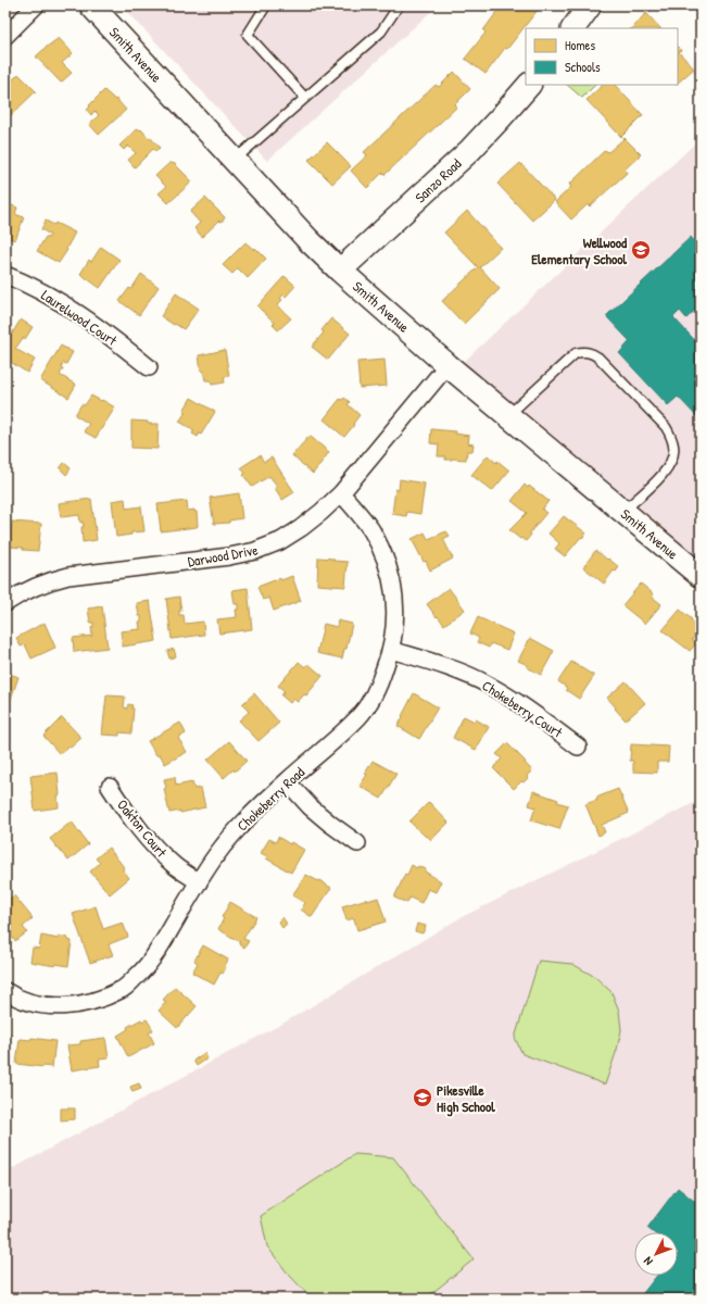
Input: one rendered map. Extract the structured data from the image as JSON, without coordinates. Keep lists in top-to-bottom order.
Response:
{
  "streets": {
    "main road": ["Smith Avenue", "Sanzo Road"],
    "street": [
      "Laurelwood Court",
      "Darwood Drive",
      "Chokeberry Court",
      "Chokeberry Road",
      "Oakton Court"
    ]
  },
  "crossings": [
    ["Smith Avenue", "Sanzo Road"],
    ["Smith Avenue", "Darwood Drive"],
    ["Darwood Drive", "Chokeberry Road"],
    ["Chokeberry Court", "Chokeberry Road"],
    ["Chokeberry Road", "Oakton Court"]
  ],
  "places": {
    "school or university": ["Wellwood Elementary School", "Pikesville High School"]
  },
  "legend": ["Homes", "Schools"],
  "north": "bottom left"
}
